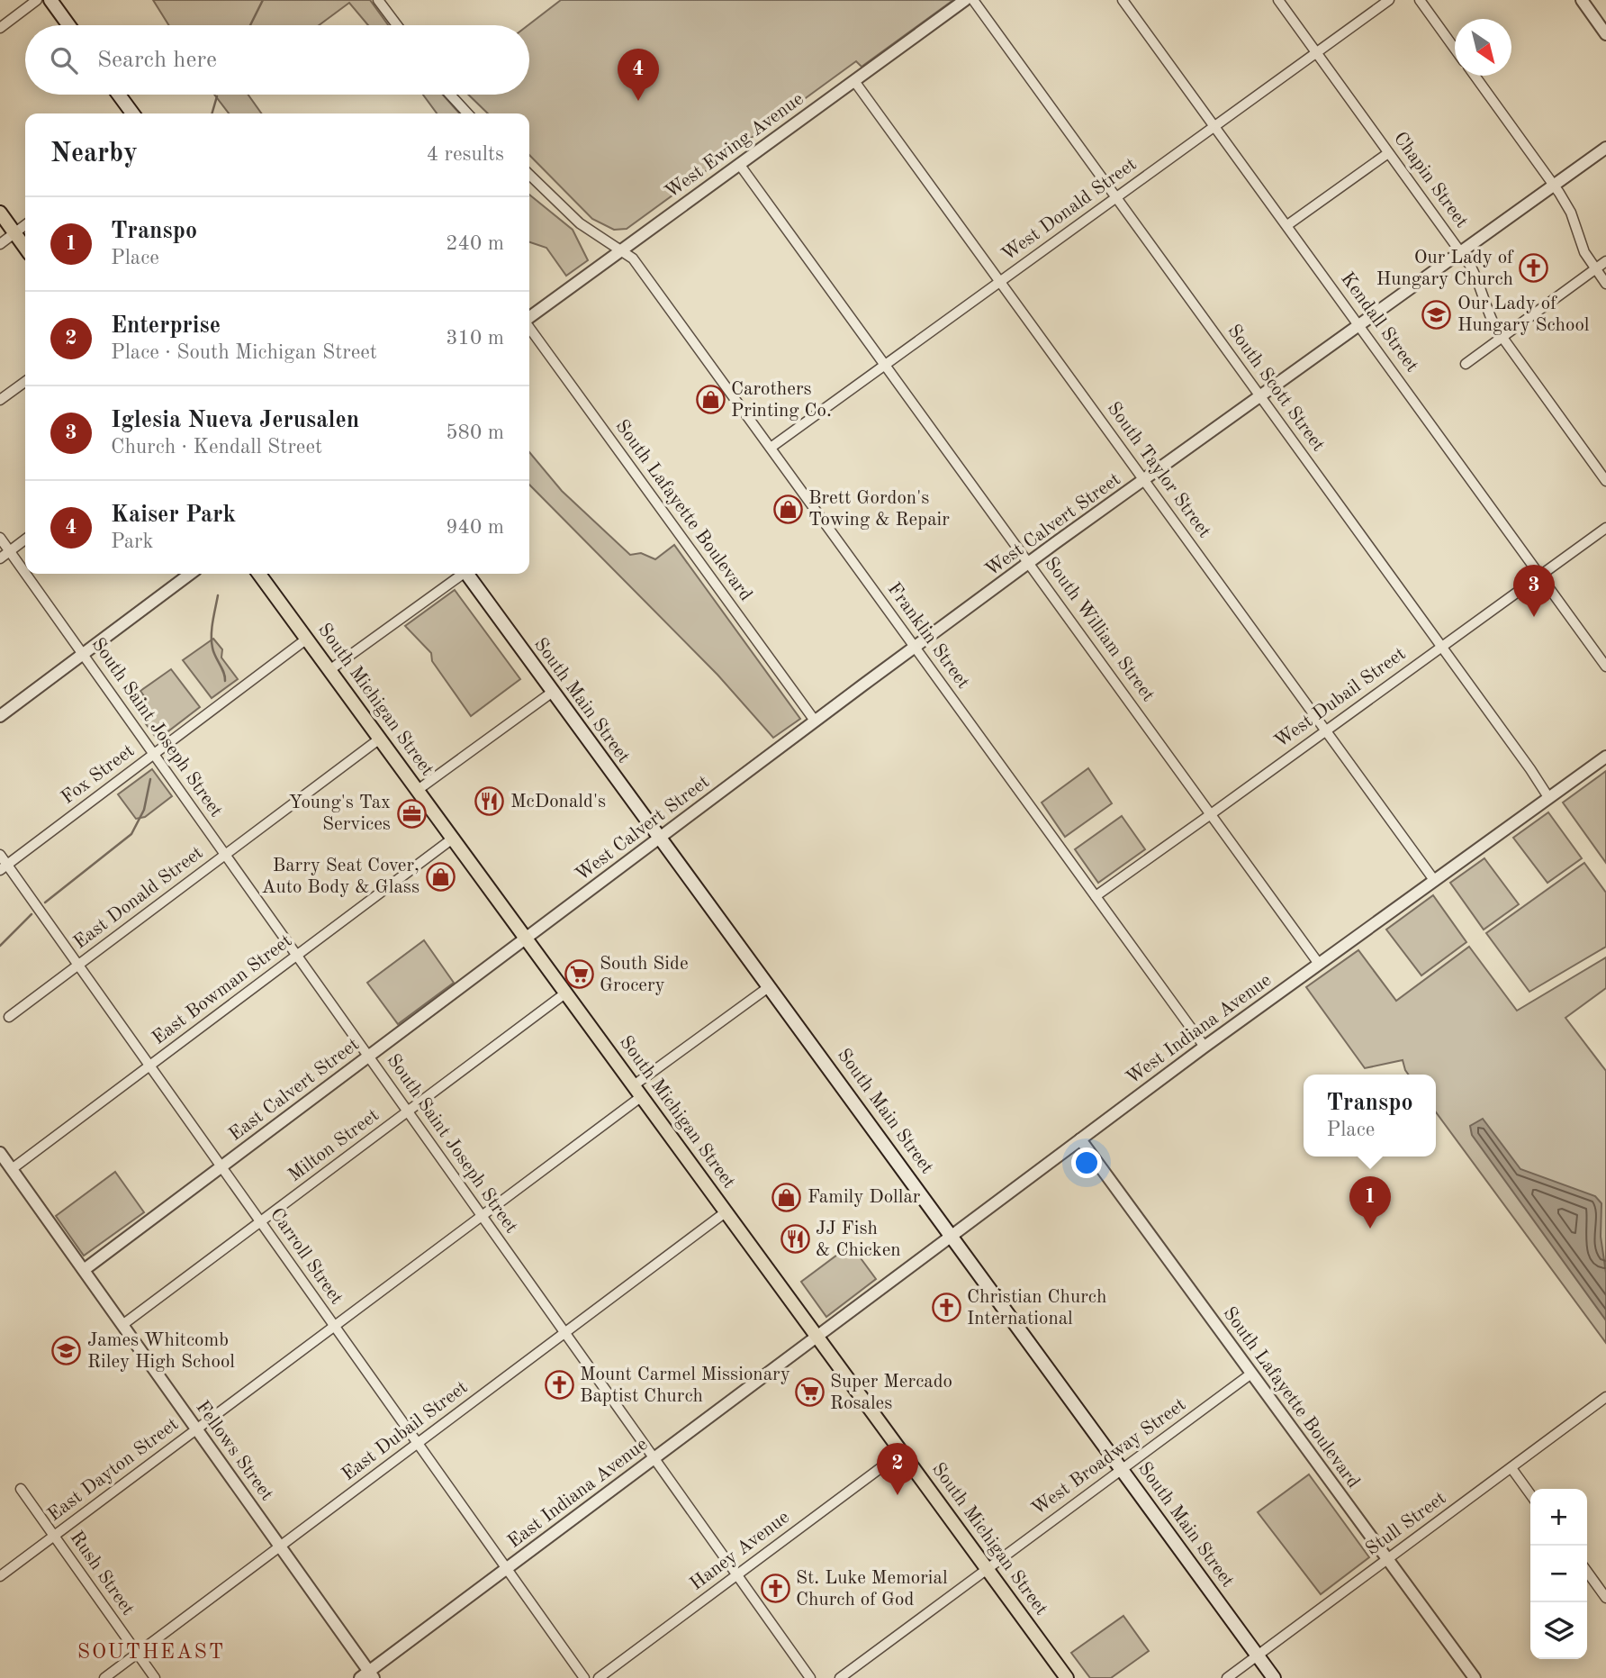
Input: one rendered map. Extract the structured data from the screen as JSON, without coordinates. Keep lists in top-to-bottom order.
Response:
{
  "streets": {
    "main road": ["South Michigan Street", "South Main Street"],
    "street": [
      "West Ewing Avenue",
      "Chapin Street",
      "West Donald Street",
      "Kendall Street",
      "South Scott Street",
      "South Taylor Street",
      "South Lafayette Boulevard",
      "West Calvert Street",
      "South William Street",
      "Franklin Street",
      "West Dubail Street",
      "South Saint Joseph Street",
      "Fox Street",
      "East Donald Street",
      "East Bowman Street",
      "West Indiana Avenue",
      "East Calvert Street",
      "Milton Street",
      "Carroll Street",
      "East Dubail Street",
      "Fellows Street",
      "West Broadway Street",
      "East Dayton Street",
      "East Indiana Avenue",
      "Stull Street",
      "Haney Avenue",
      "Rush Street"
    ]
  },
  "crossings": [
    ["West Ewing Avenue", "South Taylor Street"],
    ["West Ewing Avenue", "South William Street"],
    ["West Ewing Avenue", "Franklin Street"],
    ["Chapin Street", "West Donald Street"],
    ["Chapin Street", "West Calvert Street"],
    ["West Donald Street", "Kendall Street"],
    ["West Donald Street", "South Scott Street"],
    ["West Donald Street", "South Taylor Street"],
    ["West Donald Street", "South William Street"],
    ["West Donald Street", "Franklin Street"],
    ["Kendall Street", "West Calvert Street"],
    ["Kendall Street", "West Dubail Street"],
    ["South Scott Street", "West Calvert Street"],
    ["South Scott Street", "West Dubail Street"],
    ["South Scott Street", "West Indiana Avenue"],
    ["South Taylor Street", "West Calvert Street"],
    ["South Taylor Street", "West Dubail Street"],
    ["South Taylor Street", "West Indiana Avenue"],
    ["South Lafayette Boulevard", "West Calvert Street"],
    ["South Lafayette Boulevard", "West Indiana Avenue"],
    ["South Lafayette Boulevard", "West Broadway Street"],
    ["South Lafayette Boulevard", "Stull Street"],
    ["West Calvert Street", "South William Street"],
    ["West Calvert Street", "Franklin Street"],
    ["West Calvert Street", "South Michigan Street"],
    ["West Calvert Street", "South Main Street"],
    ["West Calvert Street", "East Calvert Street"],
    ["South William Street", "West Dubail Street"],
    ["South William Street", "West Indiana Avenue"],
    ["Franklin Street", "West Dubail Street"],
    ["Franklin Street", "West Indiana Avenue"],
    ["South Michigan Street", "Fox Street"],
    ["South Michigan Street", "East Donald Street"],
    ["South Michigan Street", "East Bowman Street"],
    ["South Michigan Street", "West Indiana Avenue"],
    ["South Michigan Street", "East Calvert Street"],
    ["South Michigan Street", "Milton Street"],
    ["South Michigan Street", "East Dubail Street"],
    ["South Michigan Street", "West Broadway Street"],
    ["South Michigan Street", "East Dayton Street"],
    ["South Michigan Street", "East Indiana Avenue"],
    ["South Michigan Street", "Haney Avenue"],
    ["South Main Street", "West Indiana Avenue"],
    ["South Main Street", "West Broadway Street"],
    ["South Main Street", "Stull Street"],
    ["South Saint Joseph Street", "Fox Street"],
    ["South Saint Joseph Street", "East Donald Street"],
    ["South Saint Joseph Street", "East Bowman Street"],
    ["South Saint Joseph Street", "East Calvert Street"],
    ["South Saint Joseph Street", "Milton Street"],
    ["South Saint Joseph Street", "East Dubail Street"],
    ["South Saint Joseph Street", "East Dayton Street"],
    ["South Saint Joseph Street", "East Indiana Avenue"],
    ["South Saint Joseph Street", "Haney Avenue"],
    ["Fox Street", "Carroll Street"],
    ["East Donald Street", "Carroll Street"],
    ["East Bowman Street", "Carroll Street"],
    ["East Bowman Street", "Fellows Street"],
    ["West Indiana Avenue", "East Indiana Avenue"],
    ["East Calvert Street", "Carroll Street"],
    ["East Calvert Street", "Fellows Street"],
    ["Milton Street", "Carroll Street"],
    ["Milton Street", "Fellows Street"],
    ["Carroll Street", "East Dubail Street"],
    ["Carroll Street", "East Dayton Street"],
    ["Carroll Street", "East Indiana Avenue"],
    ["East Dubail Street", "Fellows Street"],
    ["East Dubail Street", "Rush Street"],
    ["Fellows Street", "East Dayton Street"],
    ["Fellows Street", "East Indiana Avenue"],
    ["East Dayton Street", "Rush Street"]
  ],
  "districts": ["SOUTHEAST"],
  "places": {
    "church": [
      "Our Lady of Hungary Church",
      "Christian Church International",
      "Mount Carmel Missionary Baptist Church",
      "St. Luke Memorial Church of God"
    ],
    "school or university": ["Our Lady of Hungary School", "James Whitcomb Riley High School"],
    "shop": [
      "Carothers Printing Co.",
      "Brett Gordon's Towing & Repair",
      "Barry Seat Cover, Auto Body & Glass",
      "Family Dollar"
    ],
    "restaurant": ["McDonald's", "JJ Fish & Chicken"],
    "office": ["Young's Tax Services"],
    "supermarket": ["South Side Grocery", "Super Mercado Rosales"]
  },
  "north": "bottom right",
  "page": {
    "search": "Search here",
    "pins": [
      "4",
      "3",
      "1",
      "2"
    ],
    "heading": ["Nearby", "4 results"],
    "list": [
      {
        "mark": "1",
        "name": "Transpo",
        "note": "Place",
        "value": "240 m"
      },
      {
        "mark": "2",
        "name": "Enterprise",
        "note": "Place · South Michigan Street",
        "value": "310 m"
      },
      {
        "mark": "3",
        "name": "Iglesia Nueva Jerusalen",
        "note": "Church · Kendall Street",
        "value": "580 m"
      },
      {
        "mark": "4",
        "name": "Kaiser Park",
        "note": "Park",
        "value": "940 m"
      }
    ],
    "popup": ["Transpo", "Place"],
    "map_buttons": ["+", "−"]
  }
}
